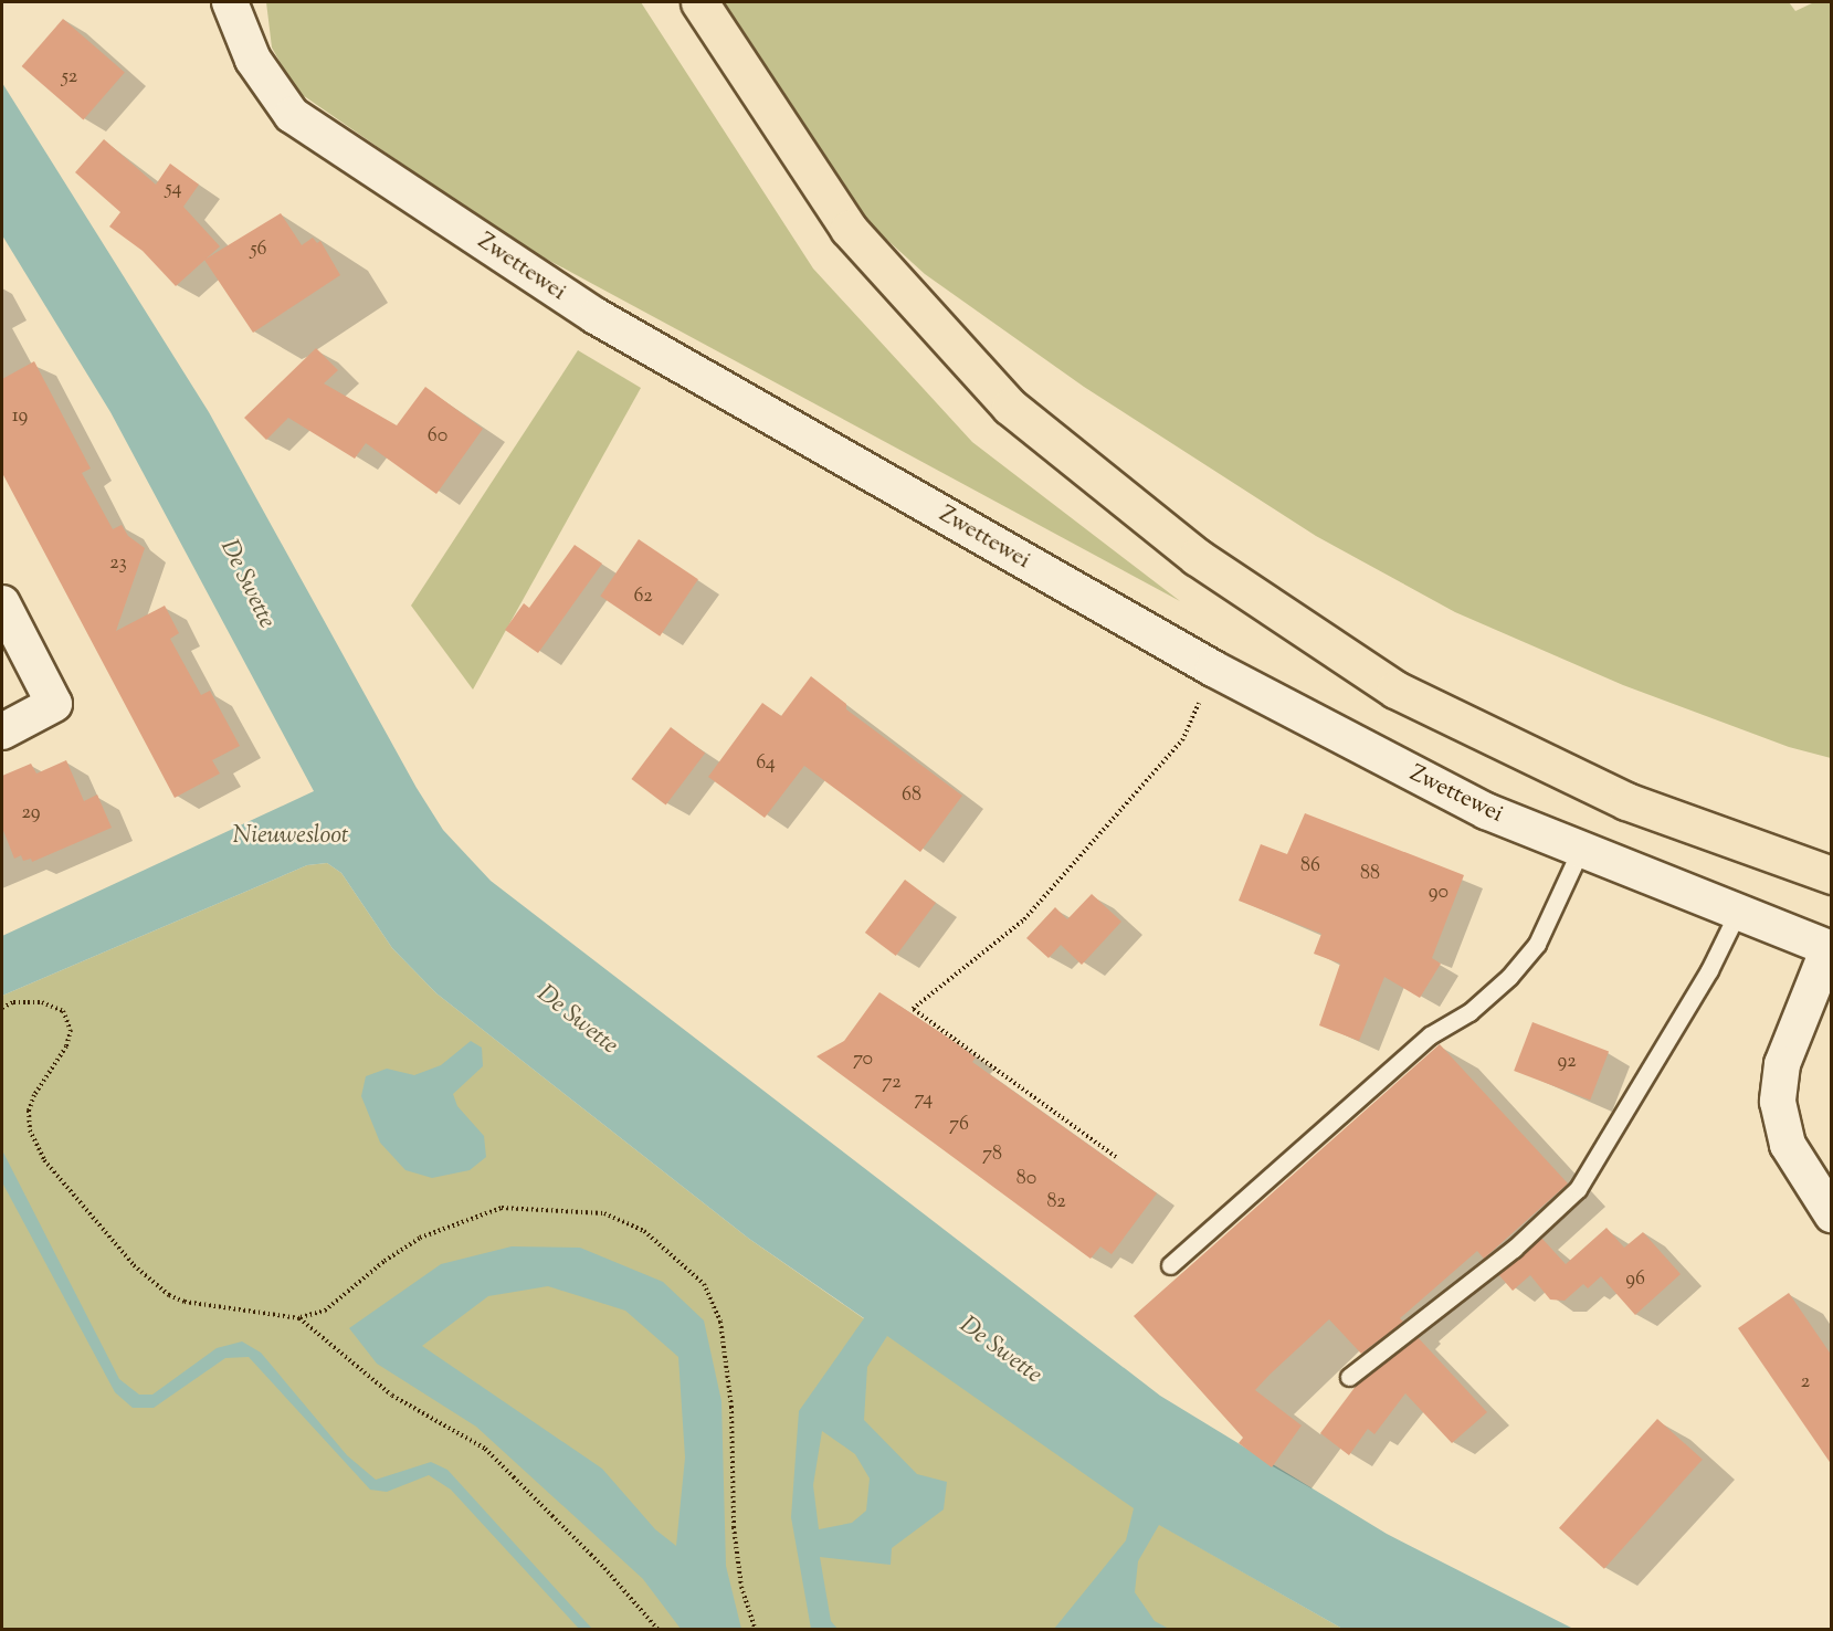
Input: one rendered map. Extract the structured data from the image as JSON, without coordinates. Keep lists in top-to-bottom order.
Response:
{
  "streets": {
    "street": ["Zwettewei"]
  },
  "water": ["De Swette", "Nieuwesloot"],
  "house_numbers": [
    "52",
    "54",
    "56",
    "19",
    "60",
    "23",
    "62",
    "64",
    "68",
    "29",
    "86",
    "88",
    "90",
    "70",
    "92",
    "72",
    "74",
    "76",
    "78",
    "80",
    "82",
    "96",
    "2"
  ]
}
